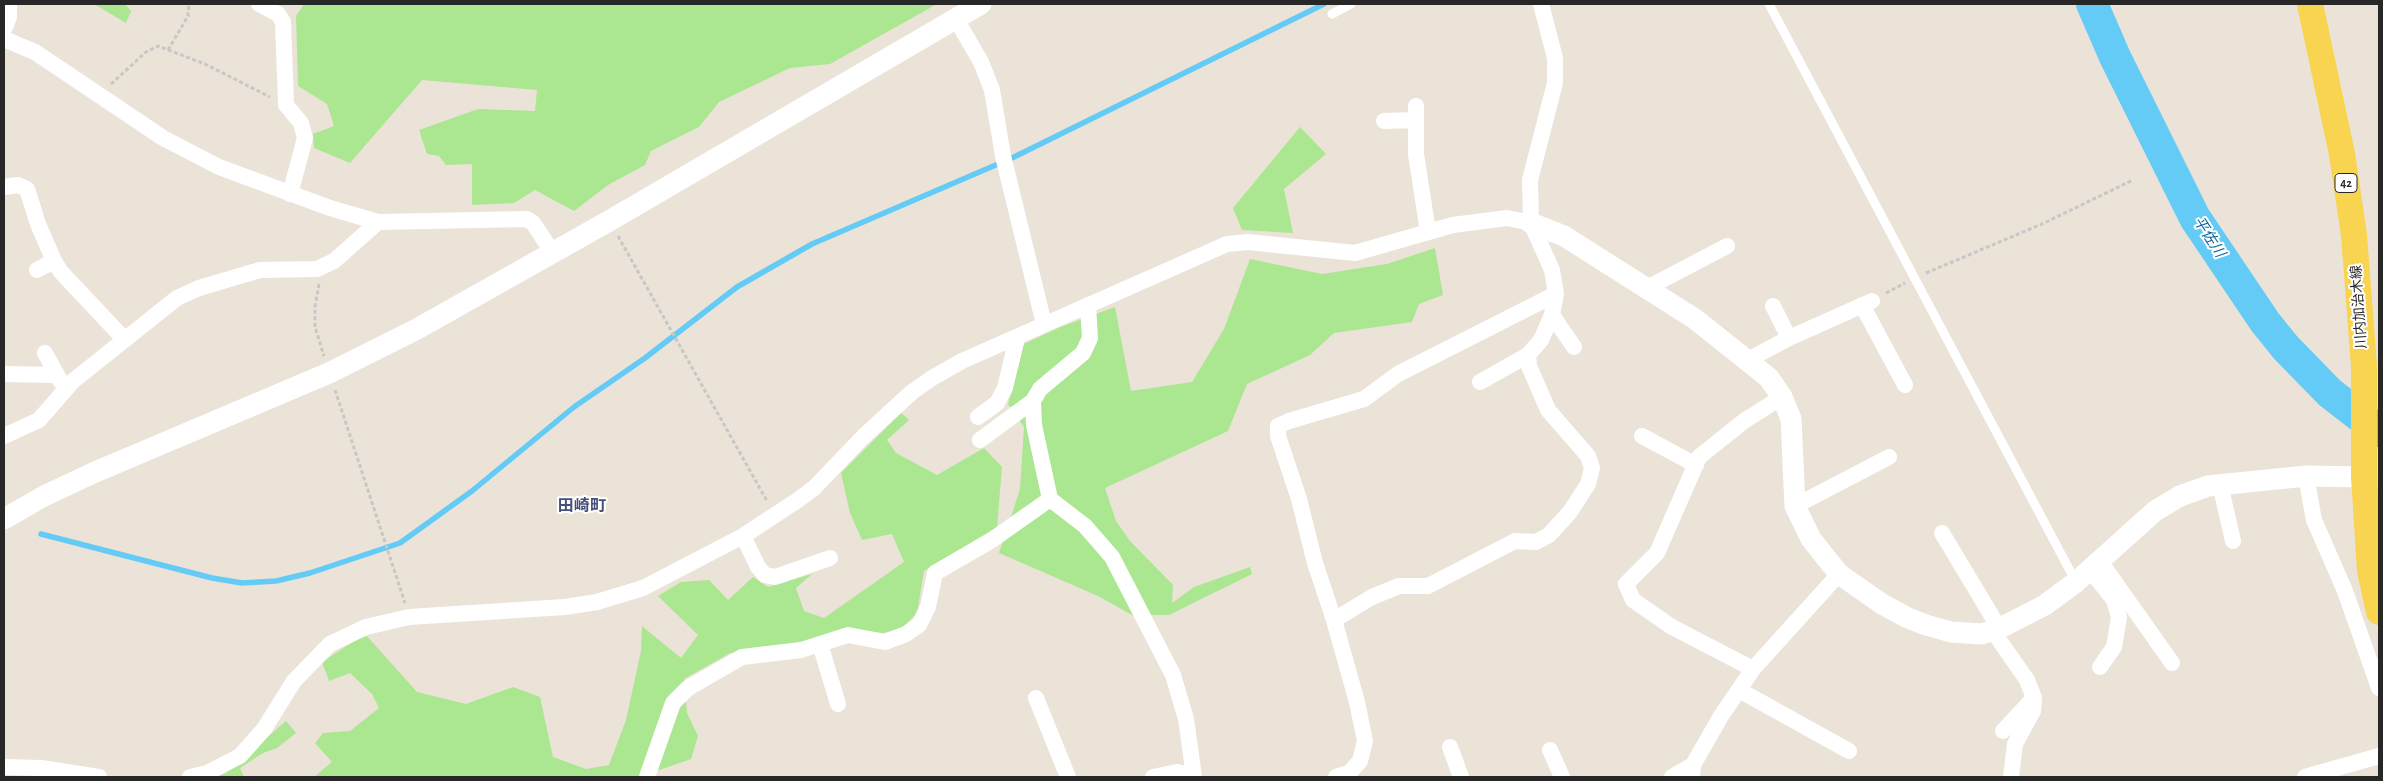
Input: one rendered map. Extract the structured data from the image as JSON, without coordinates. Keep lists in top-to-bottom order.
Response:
{
  "streets": {
    "main road": ["42", "川内加治木線"]
  },
  "districts": ["田崎町"],
  "water": ["平佐川"]
}
